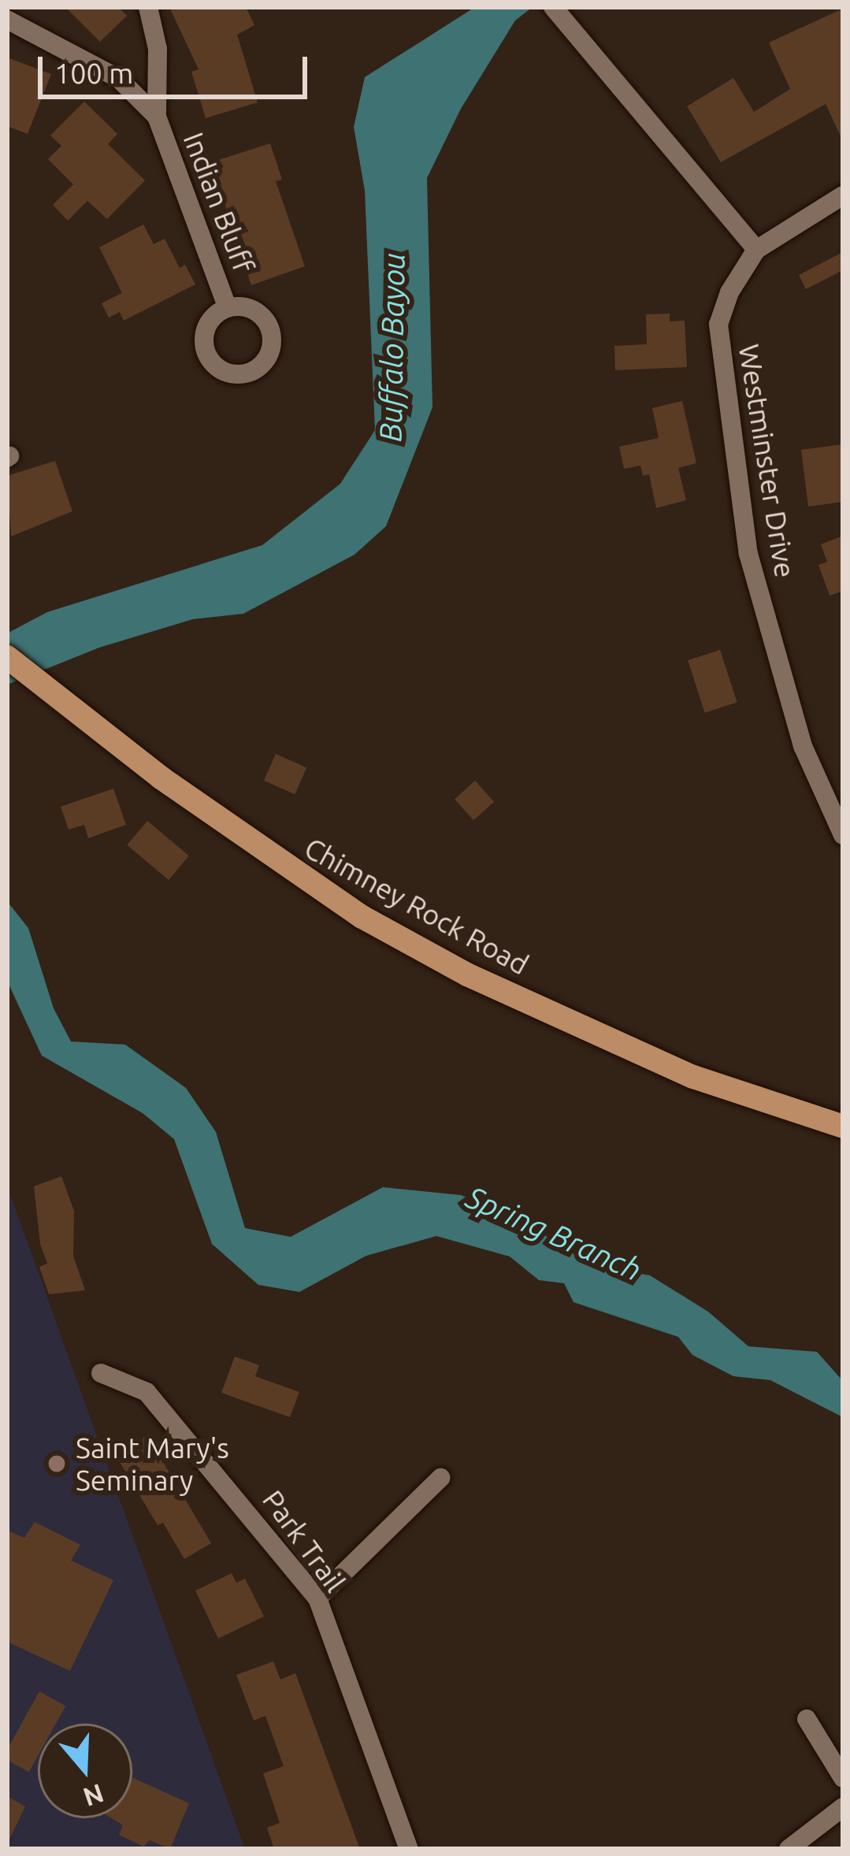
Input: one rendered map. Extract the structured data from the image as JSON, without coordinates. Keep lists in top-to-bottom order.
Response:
{
  "streets": {
    "main road": ["Chimney Rock Road"],
    "street": ["Indian Bluff", "Westminster Drive", "Park Trail"]
  },
  "water": ["Buffalo Bayou", "Spring Branch"],
  "places": ["Saint Mary's Seminary"],
  "scale_bar": "100 m",
  "north": "bottom"
}
